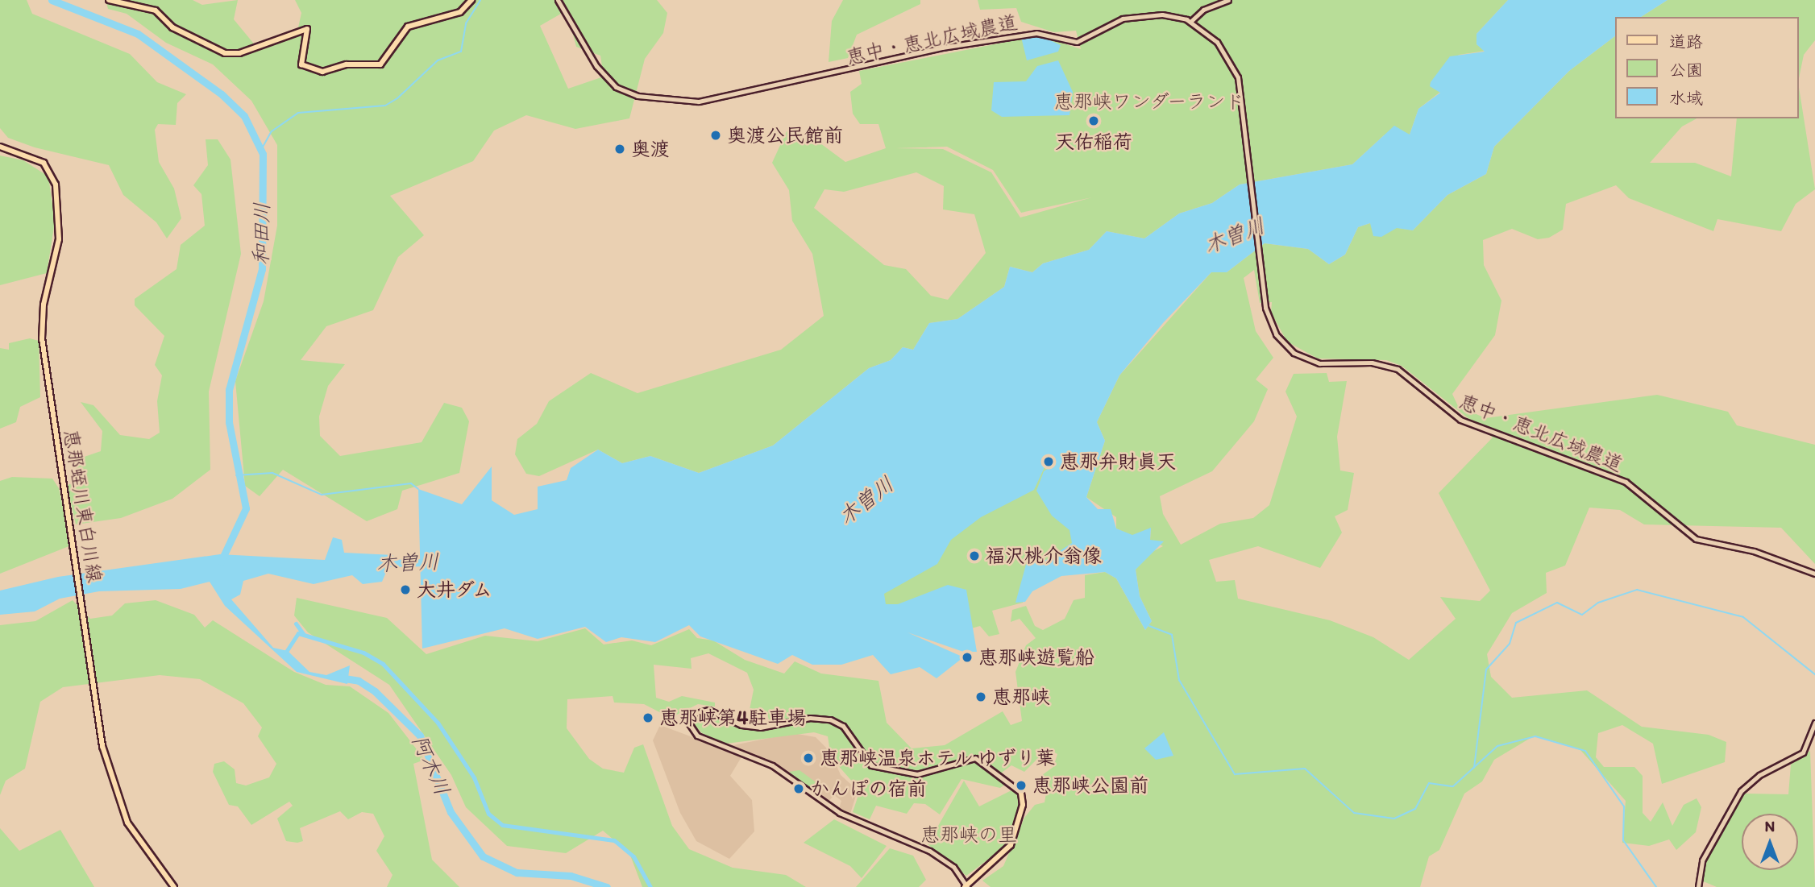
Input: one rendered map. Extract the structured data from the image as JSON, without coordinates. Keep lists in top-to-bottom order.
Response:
{
  "streets": {
    "main road": ["恵那蛭川東白川線"],
    "street": ["恵中・恵北広域農道"]
  },
  "water": ["和田川", "木曽川", "阿木川"],
  "parks": ["恵那峡ワンダーランド", "恵那峡の里"],
  "places": [
    "天佑稲荷",
    "奥渡公民館前",
    "奥渡",
    "恵那弁財眞天",
    "福沢桃介翁像",
    "大井ダム",
    "恵那峡遊覧船",
    "恵那峡",
    "恵那峡第4駐車場",
    "恵那峡温泉ホテル ゆずり葉",
    "恵那峡公園前",
    "かんぽの宿前"
  ],
  "legend": ["道路", "公園", "水域"],
  "north": "top"
}
